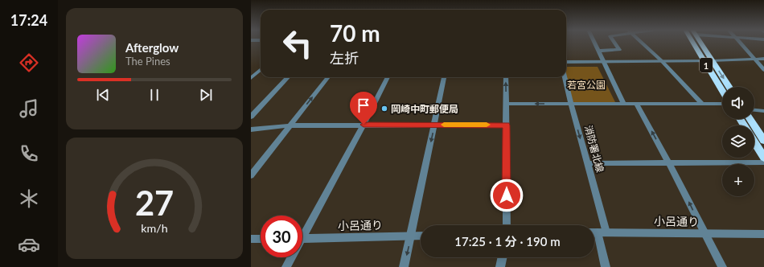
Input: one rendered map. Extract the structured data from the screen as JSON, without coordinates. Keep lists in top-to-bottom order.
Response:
{
  "streets": {
    "highway": ["1"],
    "street": ["消防署北線", "小呂通り"]
  },
  "crossings": [
    ["消防署北線", "小呂通り"]
  ],
  "parks": ["若宮公園"],
  "places": ["岡崎中町郵便局"],
  "page": {
    "tabs": "17:24",
    "turn": ["70 m", "左折"],
    "song": ["Afterglow", "The Pines"],
    "map_buttons": "+",
    "limit": "30",
    "trip": "17:25 · 1 分 · 190 m",
    "gauge": ["27", "km/h"]
  }
}
